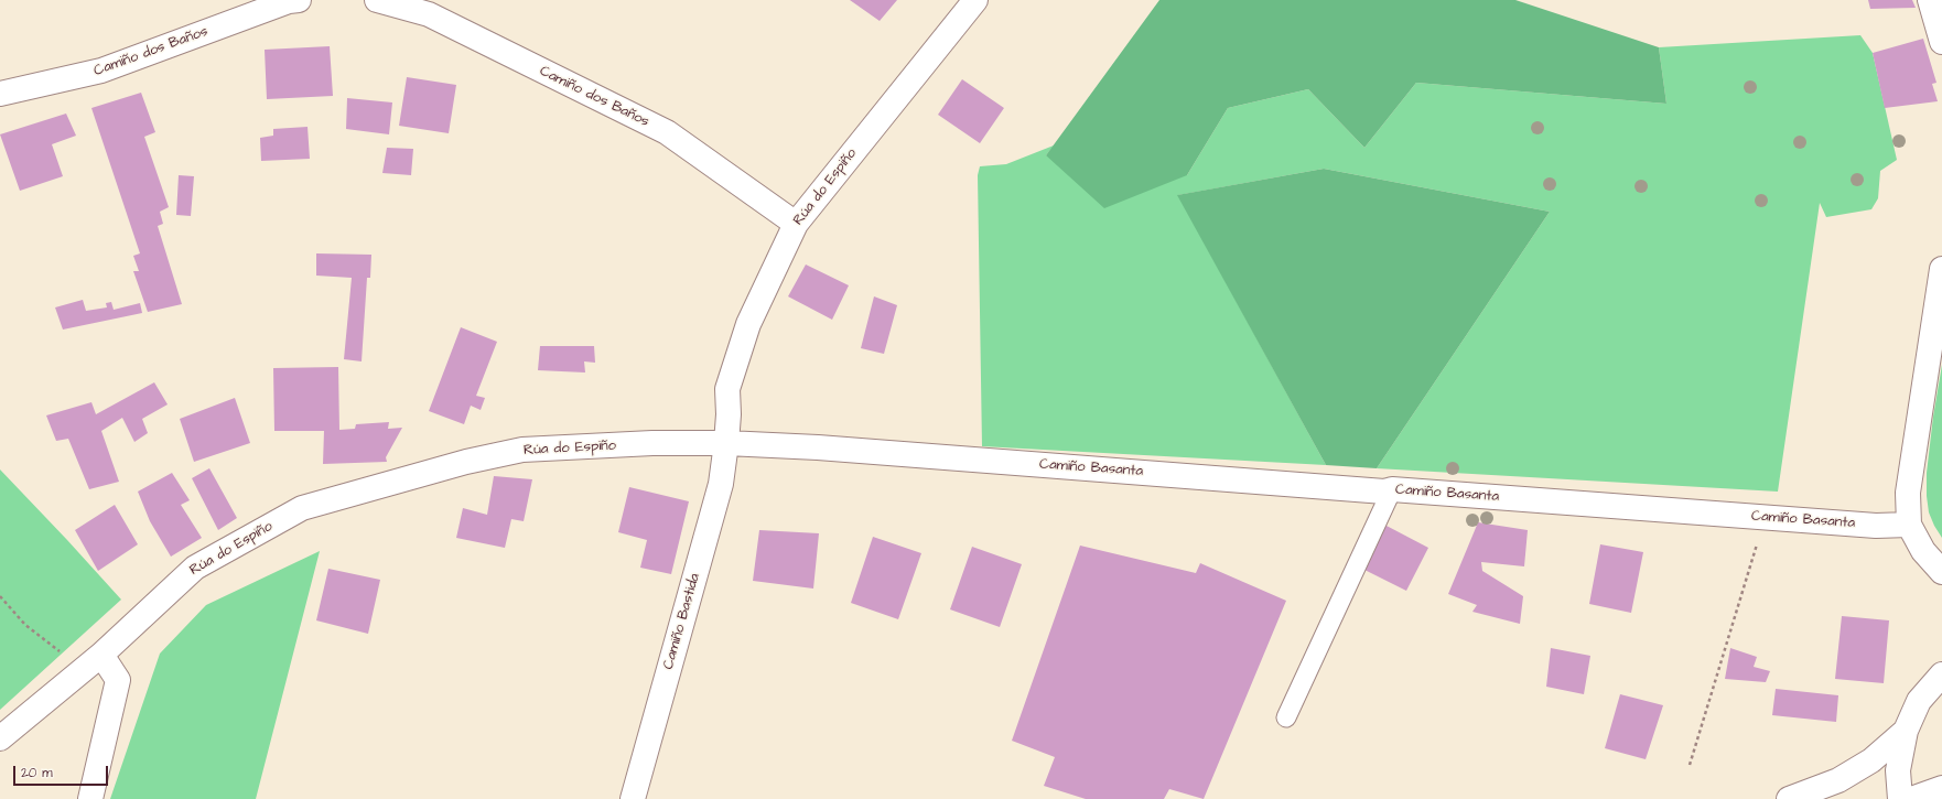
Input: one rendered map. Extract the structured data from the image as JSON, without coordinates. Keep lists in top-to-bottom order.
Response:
{
  "streets": {
    "main road": [
      "Camiño dos Baños",
      "Rúa do Espiño",
      "Camiño Basanta",
      "Camiño Bastida"
    ]
  },
  "crossings": [
    ["Camiño dos Baños", "Rúa do Espiño"],
    ["Rúa do Espiño", "Camiño Basanta"],
    ["Rúa do Espiño", "Camiño Bastida"],
    ["Camiño Basanta", "Camiño Bastida"]
  ],
  "scale_bar": "20 m"
}
